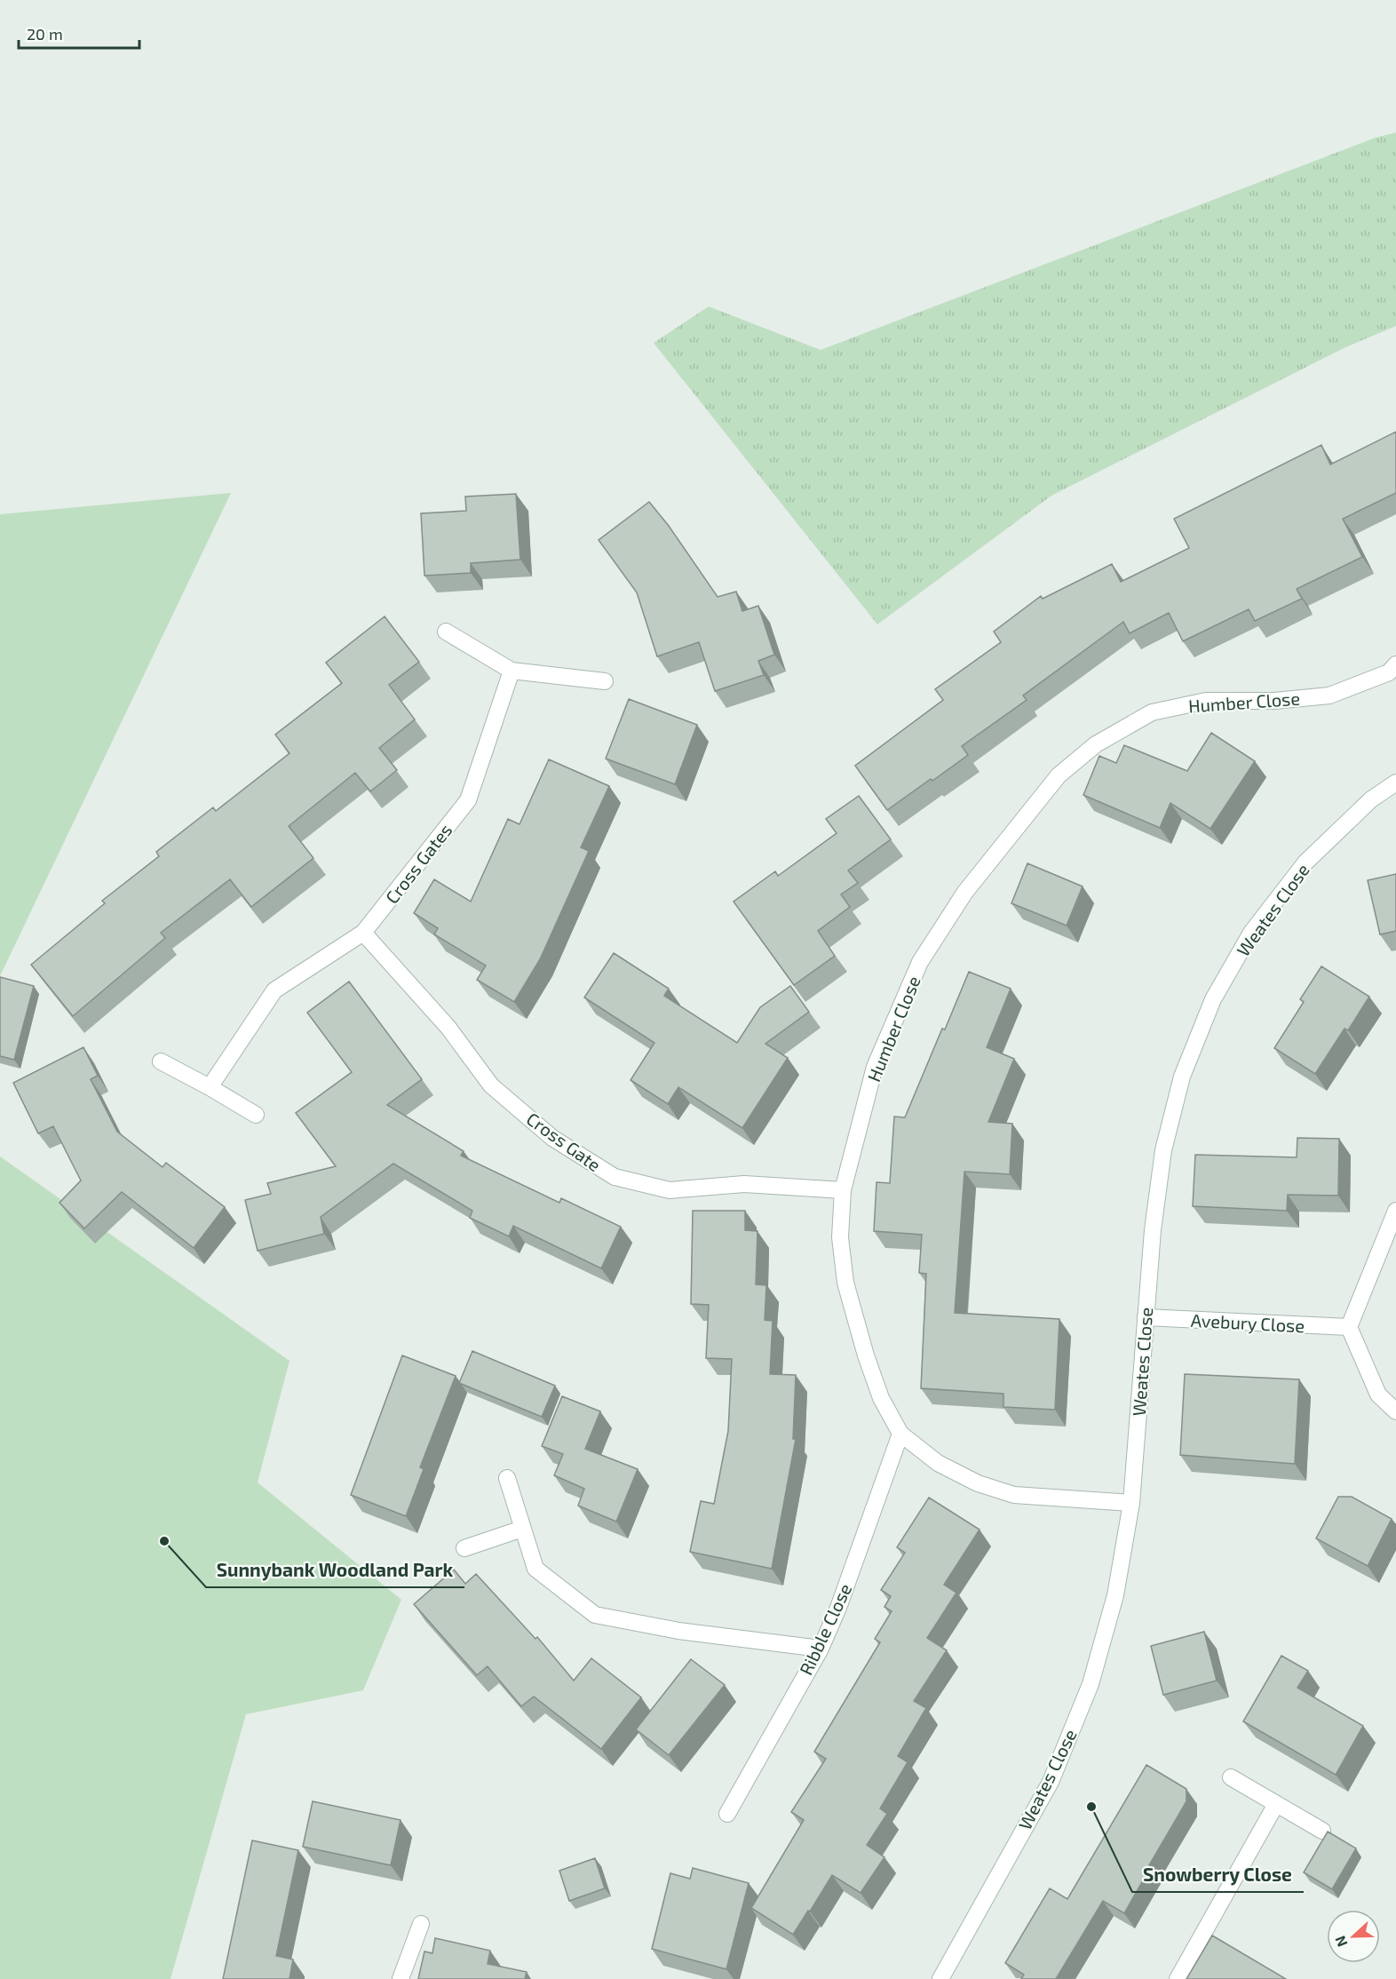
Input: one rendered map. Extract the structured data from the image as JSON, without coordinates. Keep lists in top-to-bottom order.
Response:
{
  "streets": {
    "street": [
      "Humber Close",
      "Cross Gates",
      "Weates Close",
      "Cross Gate",
      "Avebury Close",
      "Ribble Close"
    ]
  },
  "crossings": [
    ["Humber Close", "Weates Close"],
    ["Humber Close", "Cross Gate"],
    ["Humber Close", "Ribble Close"],
    ["Cross Gates", "Cross Gate"],
    ["Weates Close", "Avebury Close"]
  ],
  "places": ["Sunnybank Woodland Park", "Snowberry Close"],
  "scale_bar": "20 m",
  "north": "left"
}
